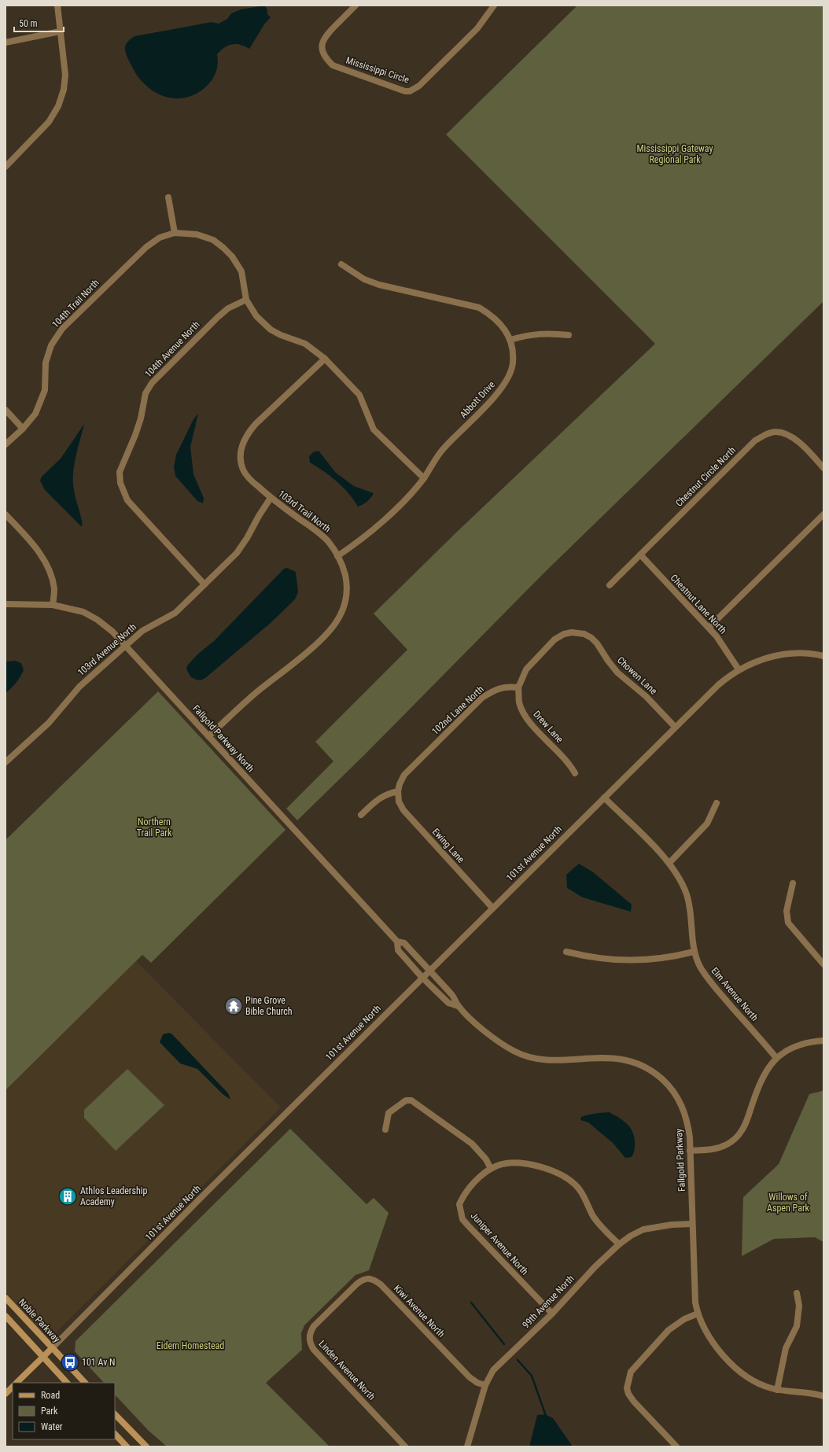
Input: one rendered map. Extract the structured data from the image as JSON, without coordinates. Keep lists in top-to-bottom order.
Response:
{
  "streets": {
    "main road": ["101st Avenue North", "Noble Parkway"],
    "street": [
      "Mississippi Circle",
      "104th Trail North",
      "104th Avenue North",
      "Abbott Drive",
      "Chestnut Circle North",
      "103rd Trail North",
      "Chestnut Lane North",
      "103rd Avenue North",
      "Chowen Lane",
      "102nd Lane North",
      "Drew Lane",
      "Fallgold Parkway North",
      "Ewing Lane",
      "Elm Avenue North",
      "Fallgold Parkway",
      "Juniper Avenue North",
      "99th Avenue North",
      "Kiwi Avenue North",
      "Linden Avenue North"
    ]
  },
  "crossings": [
    ["104th Avenue North", "103rd Avenue North"],
    ["Abbott Drive", "103rd Trail North"],
    ["Chestnut Circle North", "Chestnut Lane North"],
    ["103rd Trail North", "103rd Avenue North"],
    ["103rd Trail North", "Fallgold Parkway North"],
    ["Chestnut Lane North", "101st Avenue North"],
    ["103rd Avenue North", "Fallgold Parkway North"],
    ["Chowen Lane", "102nd Lane North"],
    ["Chowen Lane", "Drew Lane"],
    ["Chowen Lane", "101st Avenue North"],
    ["102nd Lane North", "Drew Lane"],
    ["102nd Lane North", "Ewing Lane"],
    ["Fallgold Parkway North", "101st Avenue North"],
    ["Fallgold Parkway North", "Fallgold Parkway"],
    ["Ewing Lane", "101st Avenue North"],
    ["101st Avenue North", "Elm Avenue North"],
    ["101st Avenue North", "Noble Parkway"],
    ["Fallgold Parkway", "99th Avenue North"],
    ["Juniper Avenue North", "99th Avenue North"],
    ["99th Avenue North", "Kiwi Avenue North"],
    ["Kiwi Avenue North", "Linden Avenue North"]
  ],
  "parks": [
    "Mississippi Gateway Regional Park",
    "Northern Trail Park",
    "Willows of Aspen Park",
    "Eidem Homestead"
  ],
  "places": {
    "temple": ["Pine Grove Bible Church"],
    "building": ["Athlos Leadership Academy"],
    "bus stop": ["101 Av N"]
  },
  "legend": ["Road", "Park", "Water"],
  "scale_bar": "50 m"
}
